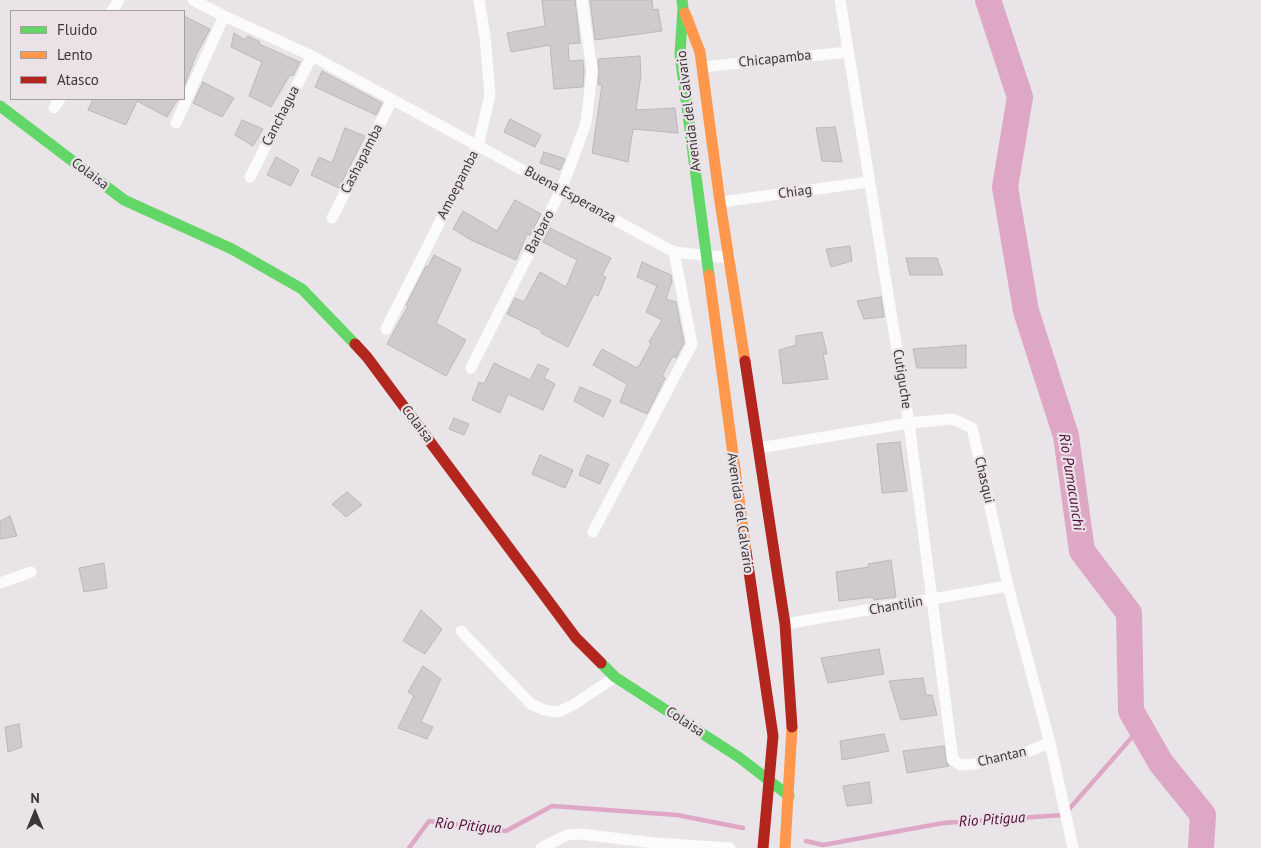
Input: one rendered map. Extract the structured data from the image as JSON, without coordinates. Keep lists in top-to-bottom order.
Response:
{
  "streets": {
    "street": [
      "Chicapamba",
      "Avenida del Calvario",
      "Canchagua",
      "Cashapamba",
      "Colaisa",
      "Amoepamba",
      "Chiag",
      "Buena Esperanza",
      "Barbaro",
      "Cutiguche",
      "Chasqui",
      "Chantilin",
      "Chantan"
    ]
  },
  "crossings": [
    ["Chicapamba", "Avenida del Calvario"],
    ["Chicapamba", "Cutiguche"],
    ["Avenida del Calvario", "Colaisa"],
    ["Avenida del Calvario", "Chiag"],
    ["Avenida del Calvario", "Chasqui"],
    ["Avenida del Calvario", "Chantilin"],
    ["Canchagua", "Buena Esperanza"],
    ["Cashapamba", "Buena Esperanza"],
    ["Amoepamba", "Buena Esperanza"],
    ["Chiag", "Cutiguche"],
    ["Buena Esperanza", "Barbaro"],
    ["Cutiguche", "Chasqui"],
    ["Cutiguche", "Chantilin"],
    ["Cutiguche", "Chantan"],
    ["Chasqui", "Chantilin"],
    ["Chasqui", "Chantan"]
  ],
  "water": ["Rio Pumacunchi", "Rio Pitigua"],
  "legend": ["Fluido", "Lento", "Atasco"],
  "north": "top"
}
